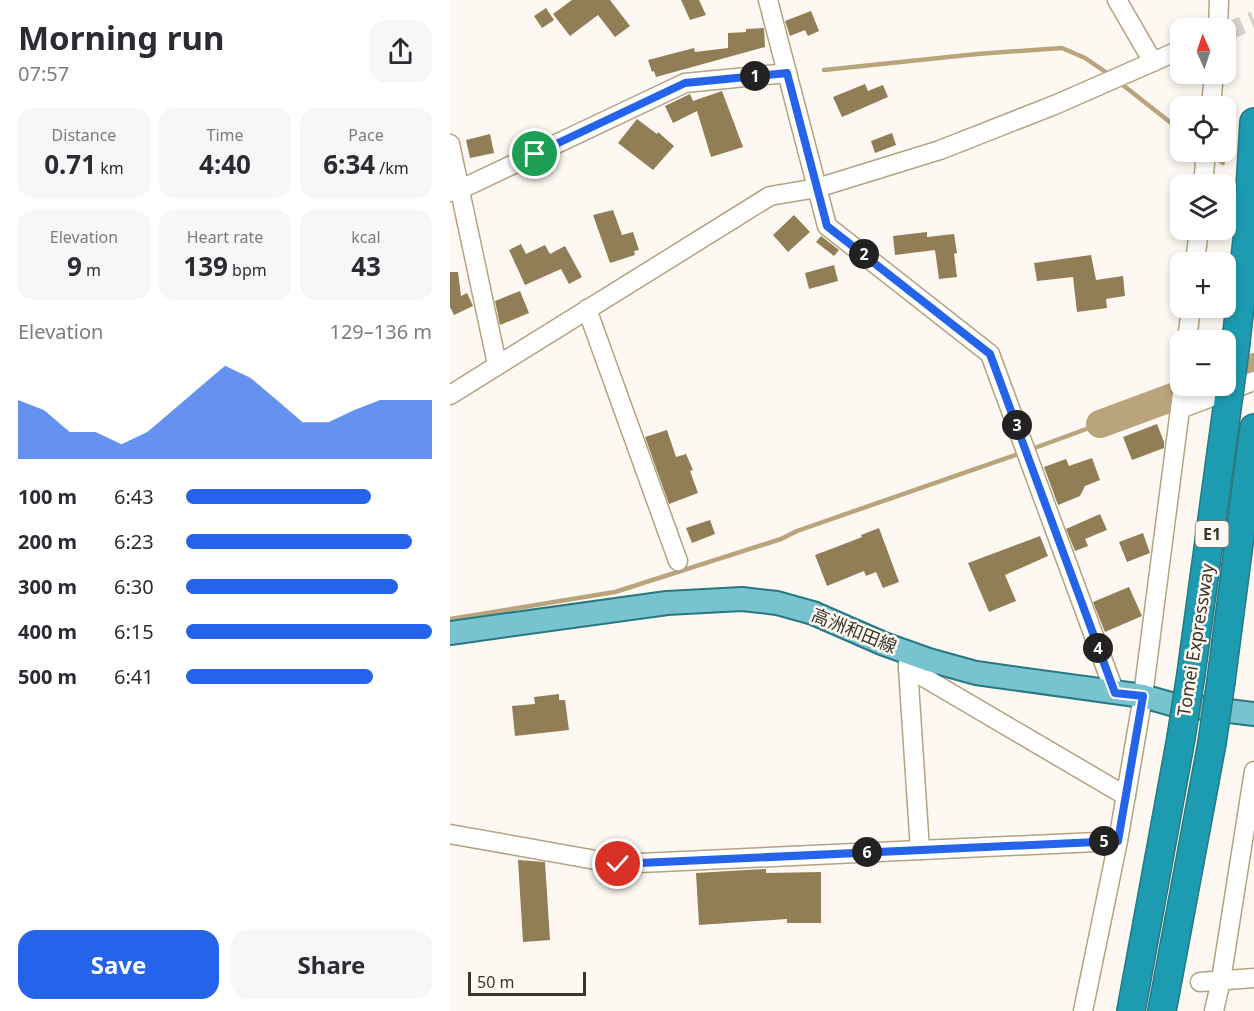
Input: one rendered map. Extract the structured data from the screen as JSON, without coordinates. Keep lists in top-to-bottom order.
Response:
{
  "streets": {
    "highway": ["E1", "Tomei Expressway"],
    "main road": ["高洲和田線"]
  },
  "scale_bar": "50 m",
  "north": "top",
  "page": {
    "heading": ["Morning run", "07:57"],
    "map_buttons": ["+", "−"],
    "pins": [
      "1",
      "2",
      "3",
      "4",
      "5",
      "6"
    ],
    "stats": [
      ["Distance", "0.71 km"],
      ["Time", "4:40"],
      ["Pace", "6:34 /km"],
      ["Elevation", "9 m"],
      ["Heart rate", "139 bpm"],
      ["kcal", "43"]
    ],
    "chart": ["Elevation", "129–136 m"],
    "list": [
      {
        "name": "100 m",
        "note": "6:43"
      },
      {
        "name": "200 m",
        "note": "6:23"
      },
      {
        "name": "300 m",
        "note": "6:30"
      },
      {
        "name": "400 m",
        "note": "6:15"
      },
      {
        "name": "500 m",
        "note": "6:41"
      }
    ],
    "buttons": ["Save", "Share"],
    "scale": "50 m"
  }
}
